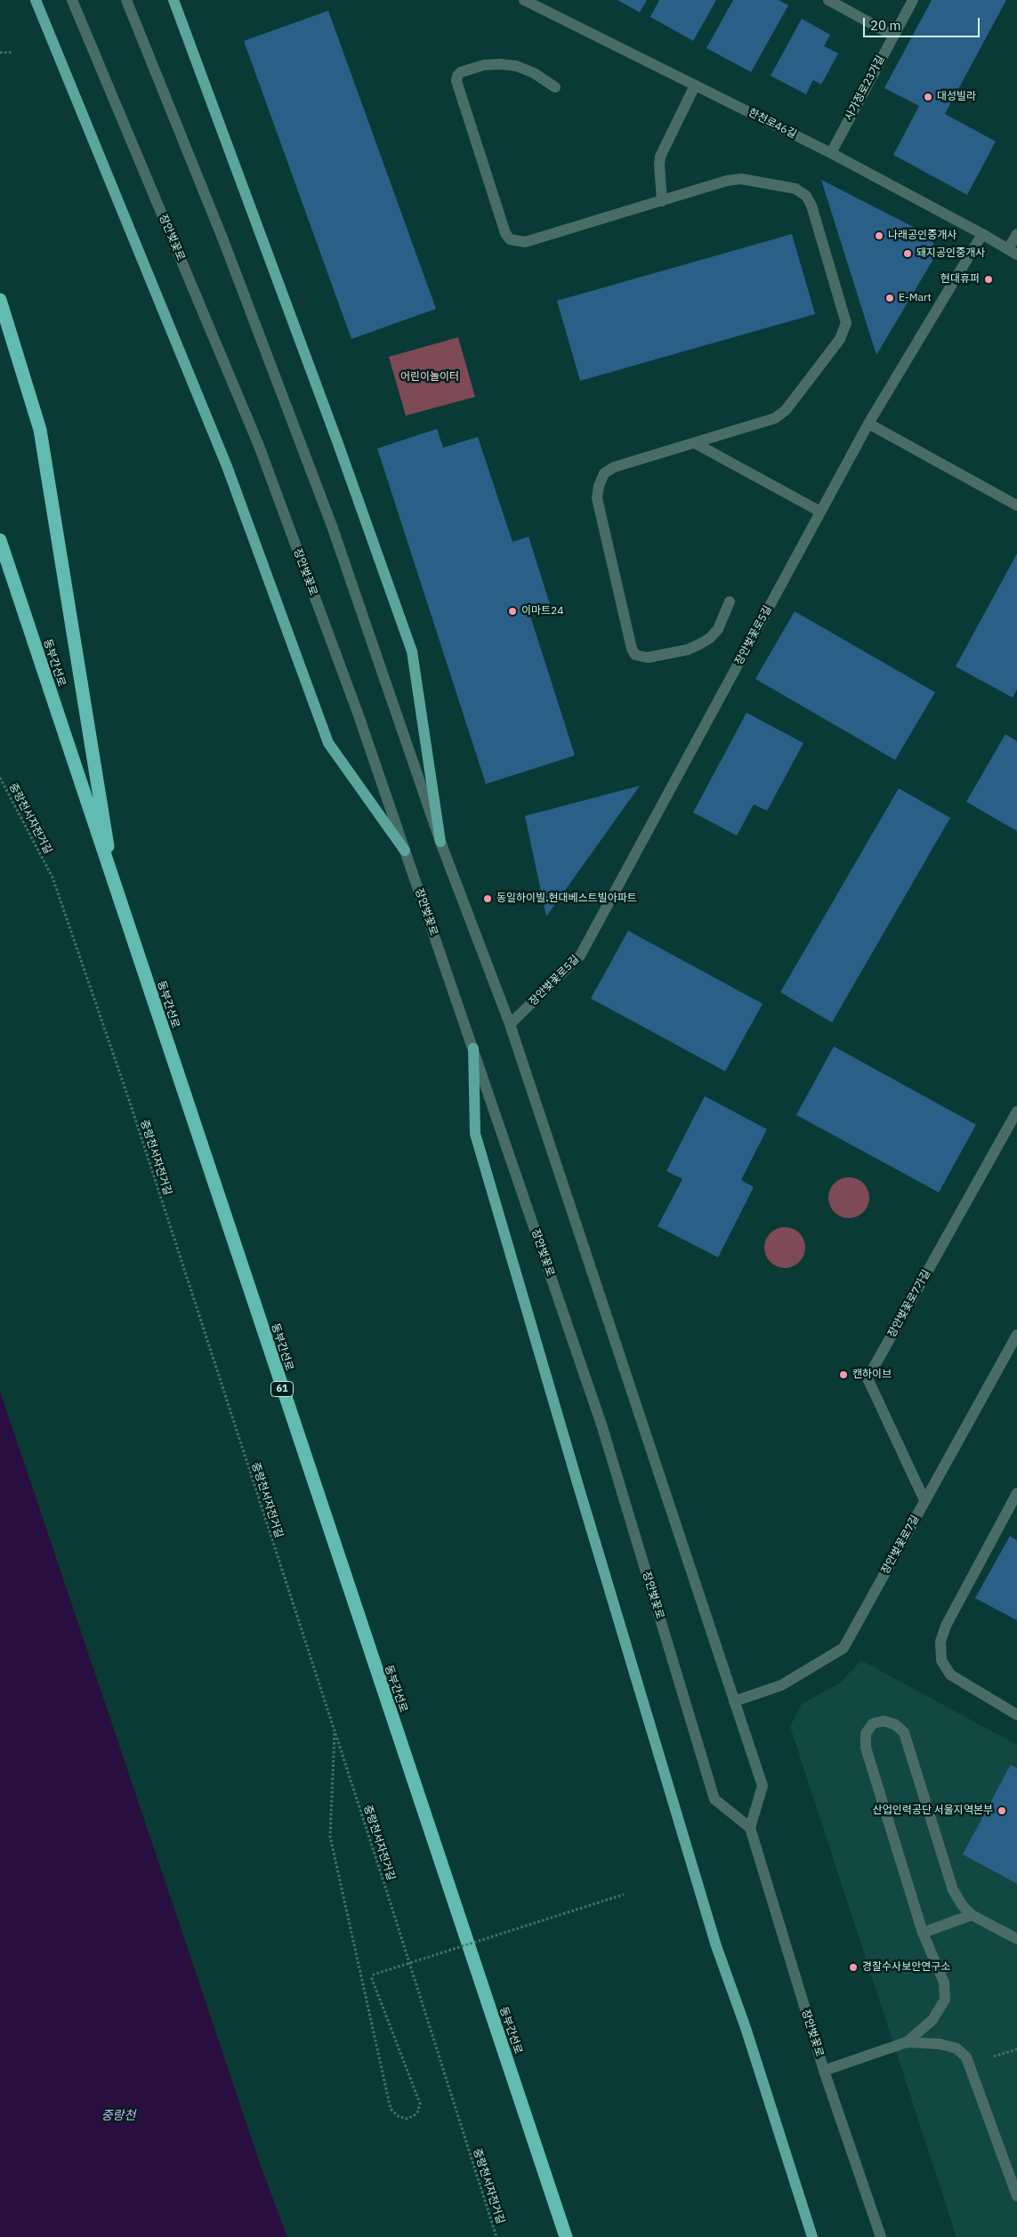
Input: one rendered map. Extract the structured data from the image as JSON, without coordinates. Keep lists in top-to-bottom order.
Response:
{
  "streets": {
    "highway": ["동부간선로", "61"],
    "street": [
      "사가정로23가길",
      "한천로46길",
      "장안벚꽃로",
      "장안벚꽃로5길",
      "장안벚꽃로7가길",
      "장안벚꽃로7길"
    ],
    "path": ["중랑천서자전거길"]
  },
  "crossings": [
    ["사가정로23가길", "한천로46길"],
    ["한천로46길", "장안벚꽃로5길"],
    ["장안벚꽃로7가길", "장안벚꽃로7길"]
  ],
  "water": ["중랑천"],
  "parks": ["어린이놀이터"],
  "places": [
    "대성빌라",
    "나래공인중개사",
    "돼지공인중개사",
    "현대휴퍼",
    "E-Mart",
    "이마트24",
    "동일하이빌.현대베스트빌아파트",
    "캔하이브",
    "산업인력공단 서울지역본부",
    "경찰수사보안연구소"
  ],
  "scale_bar": "20 m"
}
